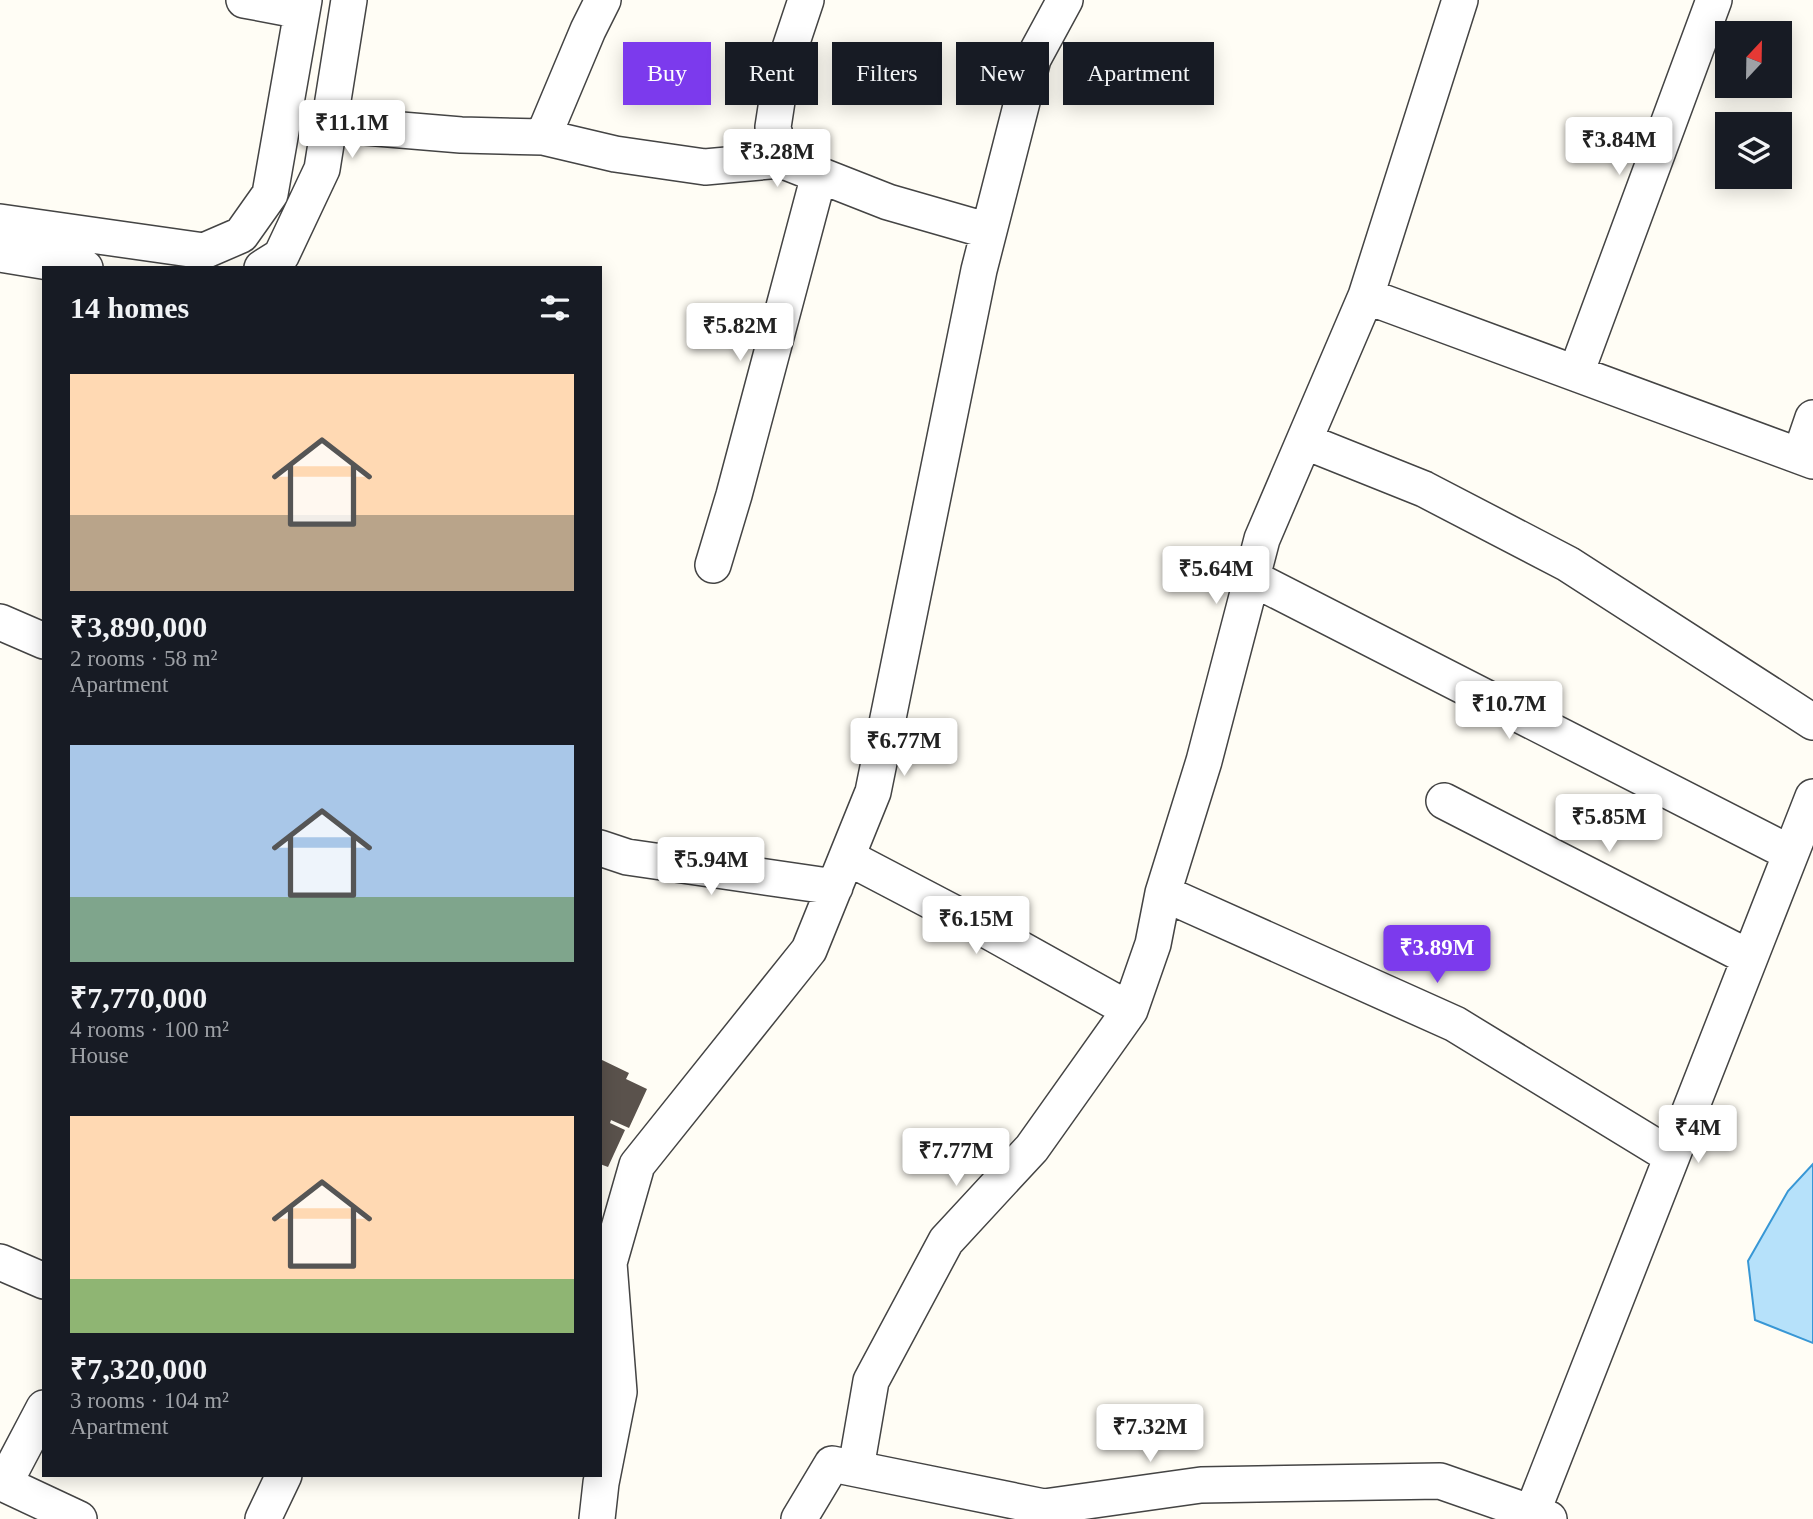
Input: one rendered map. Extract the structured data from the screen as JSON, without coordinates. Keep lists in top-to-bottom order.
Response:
{
  "north": "top",
  "page": {
    "chip": [
      "Buy",
      "Rent",
      "Filters",
      "New",
      "Apartment"
    ],
    "price": [
      "₹11.1M",
      "₹3.84M",
      "₹3.28M",
      "₹5.82M",
      "₹5.64M",
      "₹10.7M",
      "₹6.77M",
      "₹5.85M",
      "₹5.94M",
      "₹6.15M",
      "₹3.89M",
      "₹4M",
      "₹7.77M",
      "₹7.32M"
    ],
    "heading": "14 homes",
    "list": [
      {
        "name": "₹3,890,000",
        "note": "2 rooms · 58 m² · Apartment"
      },
      {
        "name": "₹7,770,000",
        "note": "4 rooms · 100 m² · House"
      },
      {
        "name": "₹7,320,000",
        "note": "3 rooms · 104 m² · Apartment"
      }
    ]
  }
}
